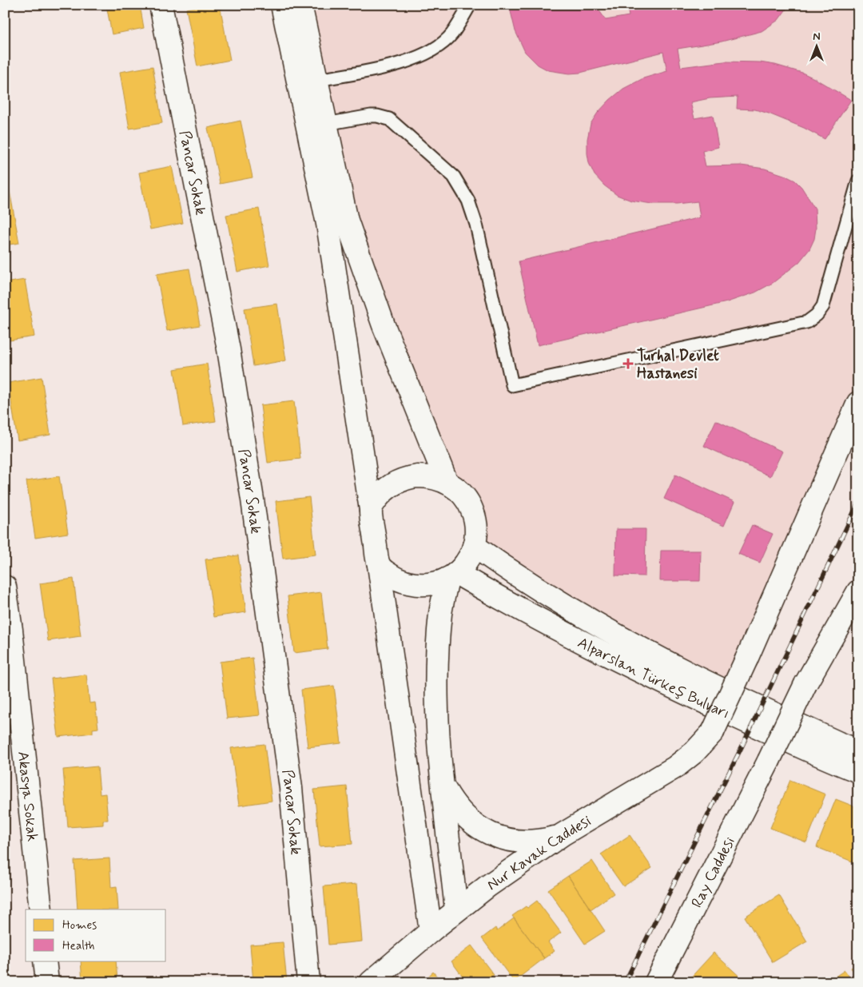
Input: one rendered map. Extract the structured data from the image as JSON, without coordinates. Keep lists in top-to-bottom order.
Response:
{
  "streets": {
    "street": [
      "Pancar Sokak",
      "Alparslan Türkeş Bulvarı",
      "Akasya Sokak",
      "Nur Kavak Caddesi",
      "Ray Caddesi"
    ]
  },
  "crossings": [
    ["Alparslan Türkeş Bulvarı", "Nur Kavak Caddesi"]
  ],
  "places": {
    "health": ["Turhal Devlet Hastanesi"]
  },
  "legend": ["Homes", "Health"],
  "north": "top"
}
